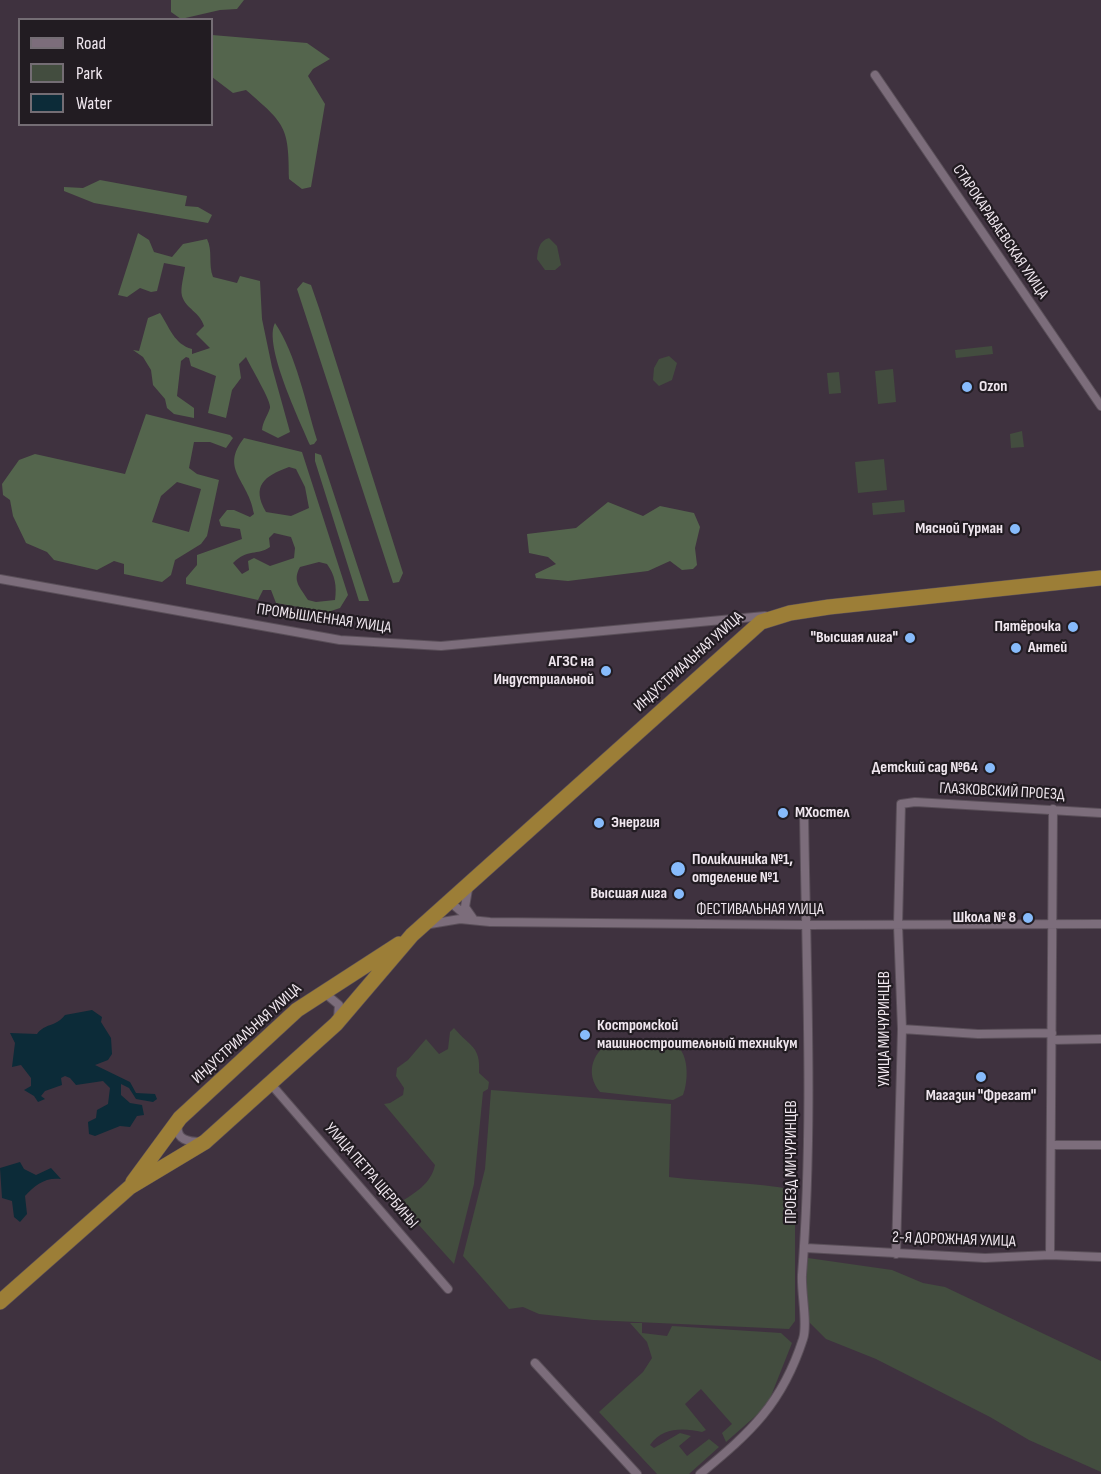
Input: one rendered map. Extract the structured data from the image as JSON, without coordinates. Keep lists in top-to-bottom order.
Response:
{
  "streets": {
    "highway": ["ИНДУСТРИАЛЬНАЯ УЛИЦА"],
    "street": [
      "СТАРОКАРАВАЕВСКАЯ УЛИЦА",
      "ПРОМЫШЛЕННАЯ УЛИЦА",
      "ГЛАЗКОВСКИЙ ПРОЕЗД",
      "ФЕСТИВАЛЬНАЯ УЛИЦА",
      "УЛИЦА МИЧУРИНЦЕВ",
      "ПРОЕЗД МИЧУРИНЦЕВ",
      "УЛИЦА ПЕТРА ЩЕРБИНЫ",
      "2-Я ДОРОЖНАЯ УЛИЦА"
    ]
  },
  "crossings": [
    ["ПРОМЫШЛЕННАЯ УЛИЦА", "ИНДУСТРИАЛЬНАЯ УЛИЦА"],
    ["ИНДУСТРИАЛЬНАЯ УЛИЦА", "ФЕСТИВАЛЬНАЯ УЛИЦА"],
    ["ИНДУСТРИАЛЬНАЯ УЛИЦА", "УЛИЦА ПЕТРА ЩЕРБИНЫ"],
    ["ГЛАЗКОВСКИЙ ПРОЕЗД", "УЛИЦА МИЧУРИНЦЕВ"],
    ["ФЕСТИВАЛЬНАЯ УЛИЦА", "УЛИЦА МИЧУРИНЦЕВ"],
    ["ФЕСТИВАЛЬНАЯ УЛИЦА", "ПРОЕЗД МИЧУРИНЦЕВ"],
    ["УЛИЦА МИЧУРИНЦЕВ", "2-Я ДОРОЖНАЯ УЛИЦА"],
    ["ПРОЕЗД МИЧУРИНЦЕВ", "2-Я ДОРОЖНАЯ УЛИЦА"]
  ],
  "places": [
    "Ozon",
    "Мясной Гурман",
    "Пятёрочка",
    "\"Высшая лига\"",
    "Антей",
    "АГЗС на Индустриальной",
    "Детский сад №64",
    "МХостел",
    "Энергия",
    "Поликлиника №1, отделение №1",
    "Высшая лига",
    "Школа № 8",
    "Костромской машиностроительный техникум",
    "Магазин \"Фрегат\""
  ],
  "legend": ["Road", "Park", "Water"]
}
